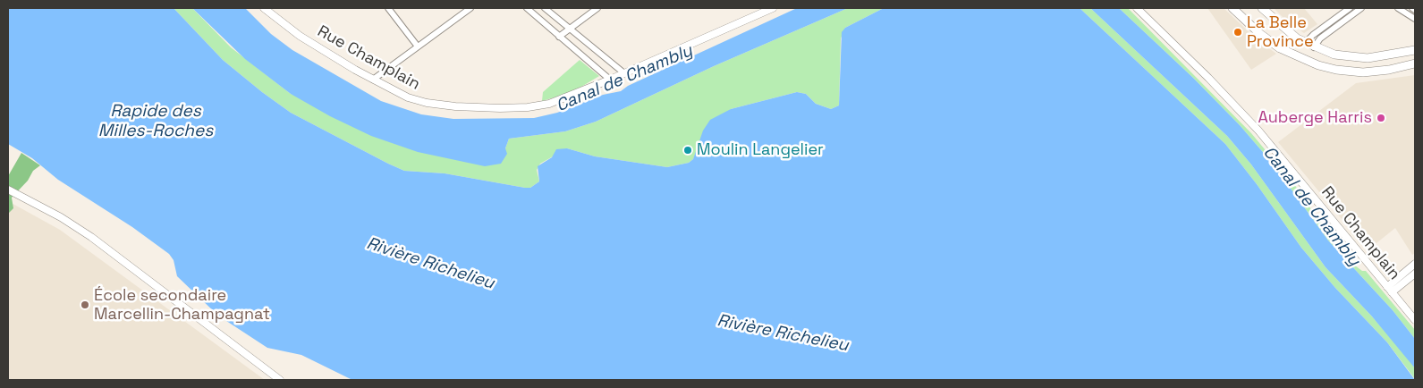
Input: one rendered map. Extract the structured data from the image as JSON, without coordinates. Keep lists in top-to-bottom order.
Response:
{
  "streets": {
    "street": ["Rue Champlain"]
  },
  "water": ["Canal de Chambly", "Rapide des Milles-Roches", "Rivière Richelieu"],
  "places": [
    "La Belle Province",
    "Auberge Harris",
    "Moulin Langelier",
    "École secondaire Marcellin-Champagnat"
  ]
}
